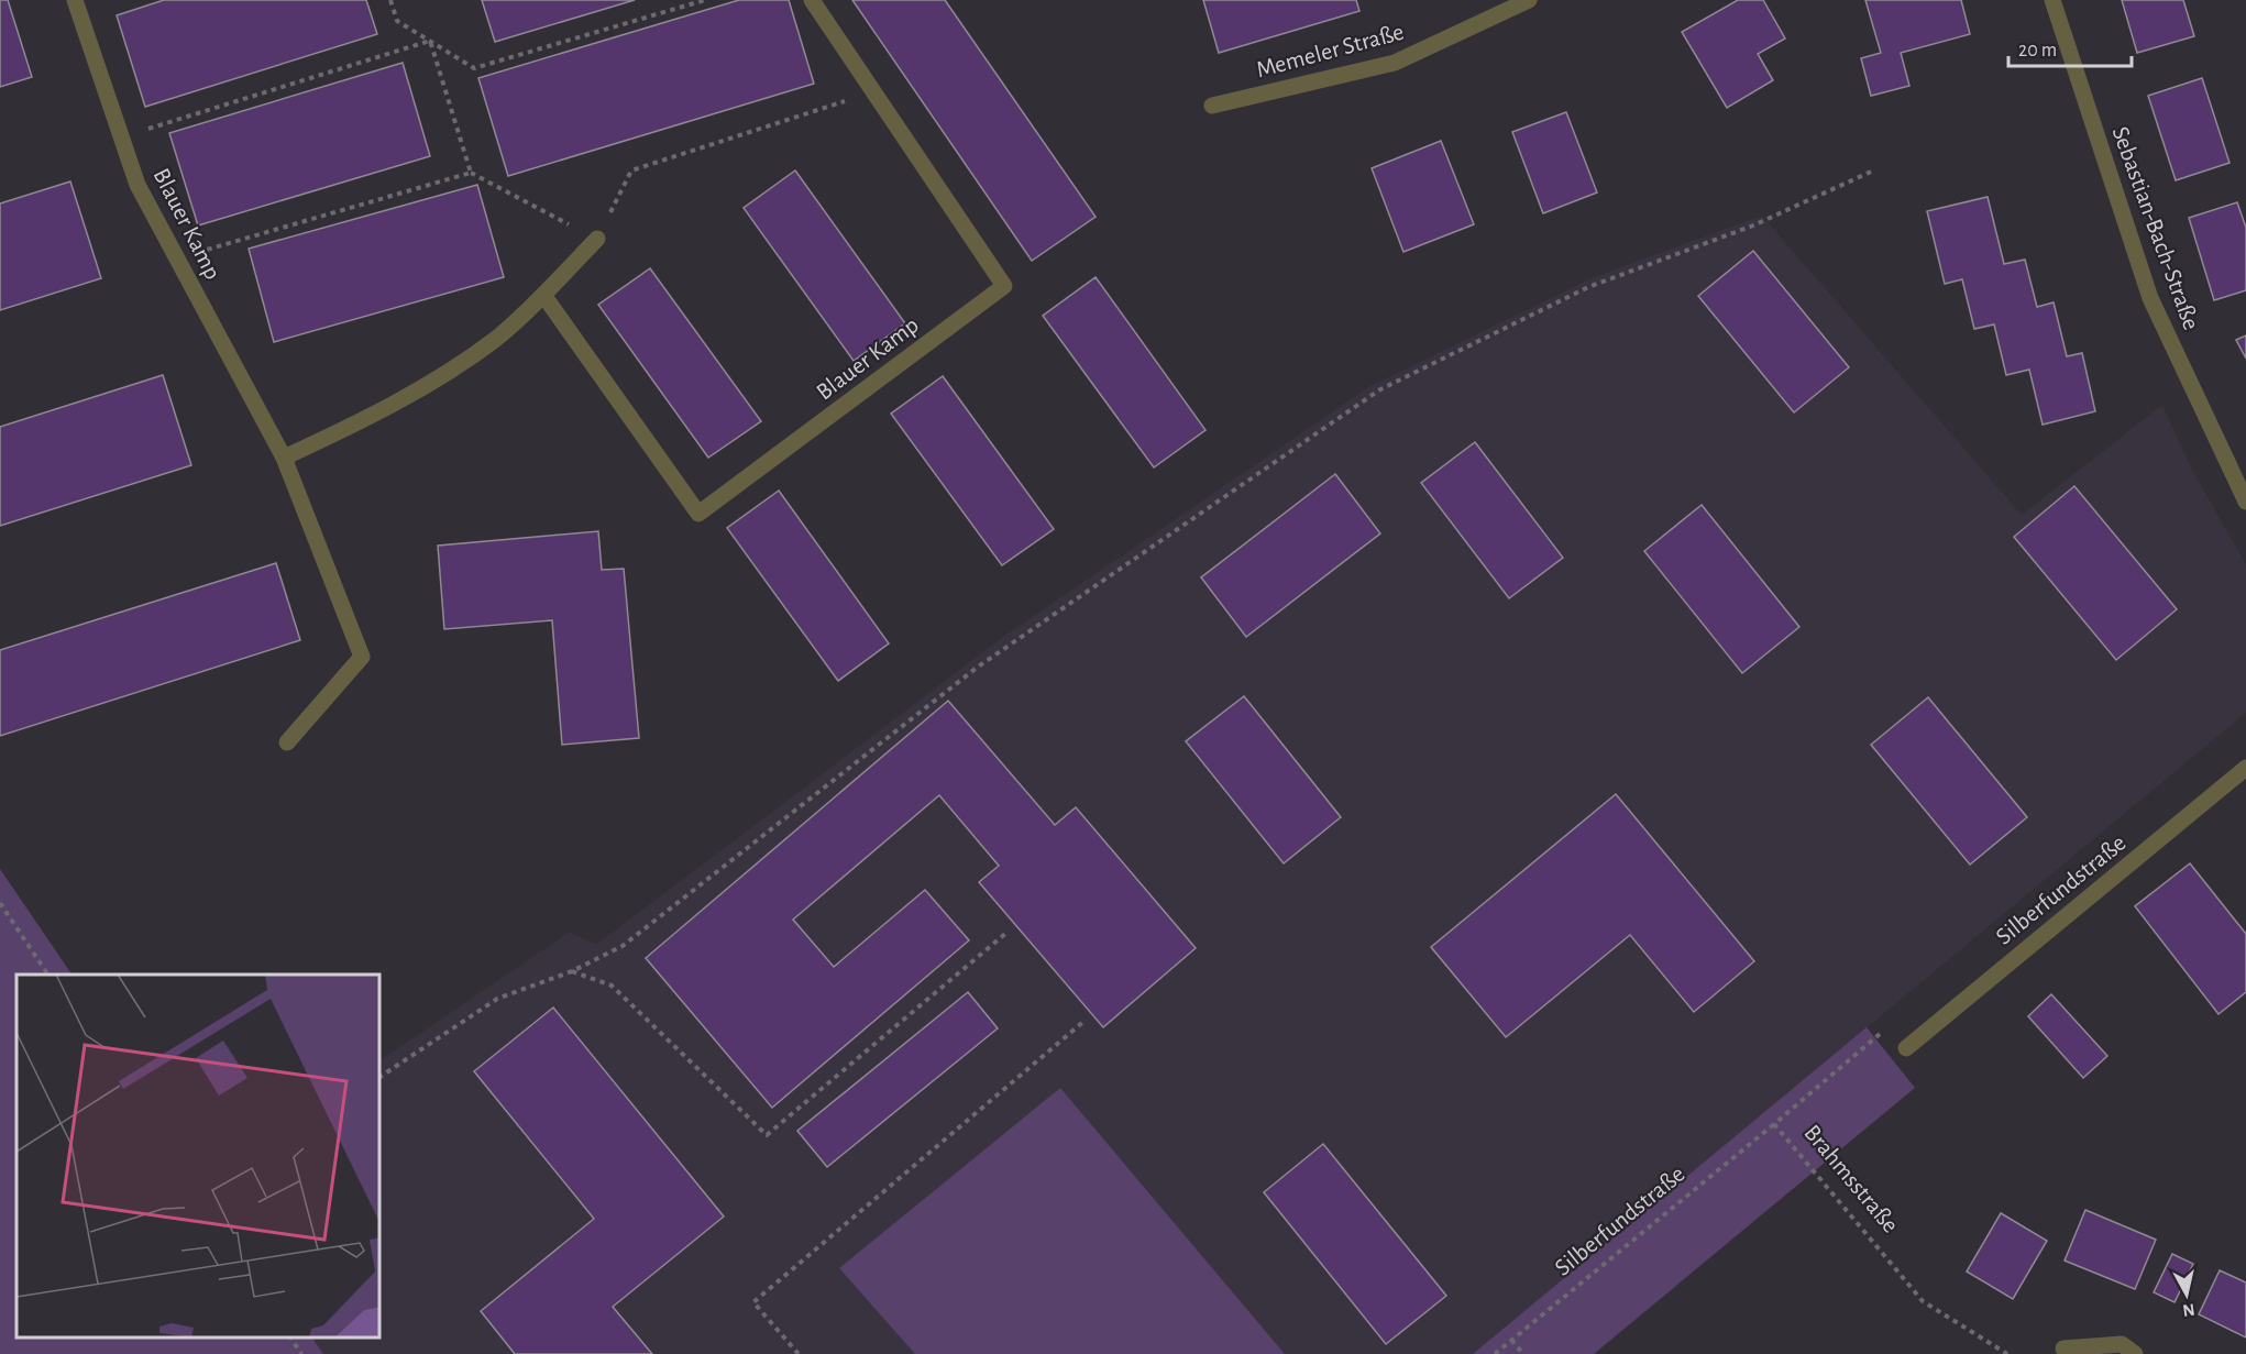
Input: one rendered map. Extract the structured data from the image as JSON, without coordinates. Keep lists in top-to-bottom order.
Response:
{
  "streets": {
    "street": [
      "Memeler Straße",
      "Blauer Kamp",
      "Sebastian-Bach-Straße",
      "Silberfundstraße"
    ],
    "path": ["Brahmsstraße"]
  },
  "crossings": [
    ["Silberfundstraße", "Brahmsstraße"]
  ],
  "scale_bar": "20 m",
  "north": "bottom"
}
